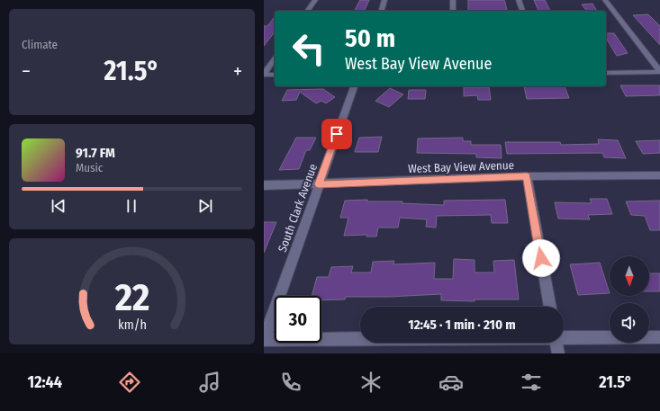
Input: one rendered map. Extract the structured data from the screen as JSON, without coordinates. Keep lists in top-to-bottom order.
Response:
{
  "streets": {
    "street": ["West Bay View Avenue", "South Clark Avenue"]
  },
  "crossings": [
    ["West Bay View Avenue", "South Clark Avenue"]
  ],
  "north": "bottom",
  "page": {
    "tile": "Climate",
    "turn": ["50 m", "West Bay View Avenue"],
    "heat": ["−", "21.5°", "+"],
    "song": ["91.7 FM", "Music"],
    "limit": "30",
    "trip": "12:45 · 1 min · 210 m",
    "tabs": ["12:44", "21.5°"],
    "gauge": ["22", "km/h"]
  }
}
